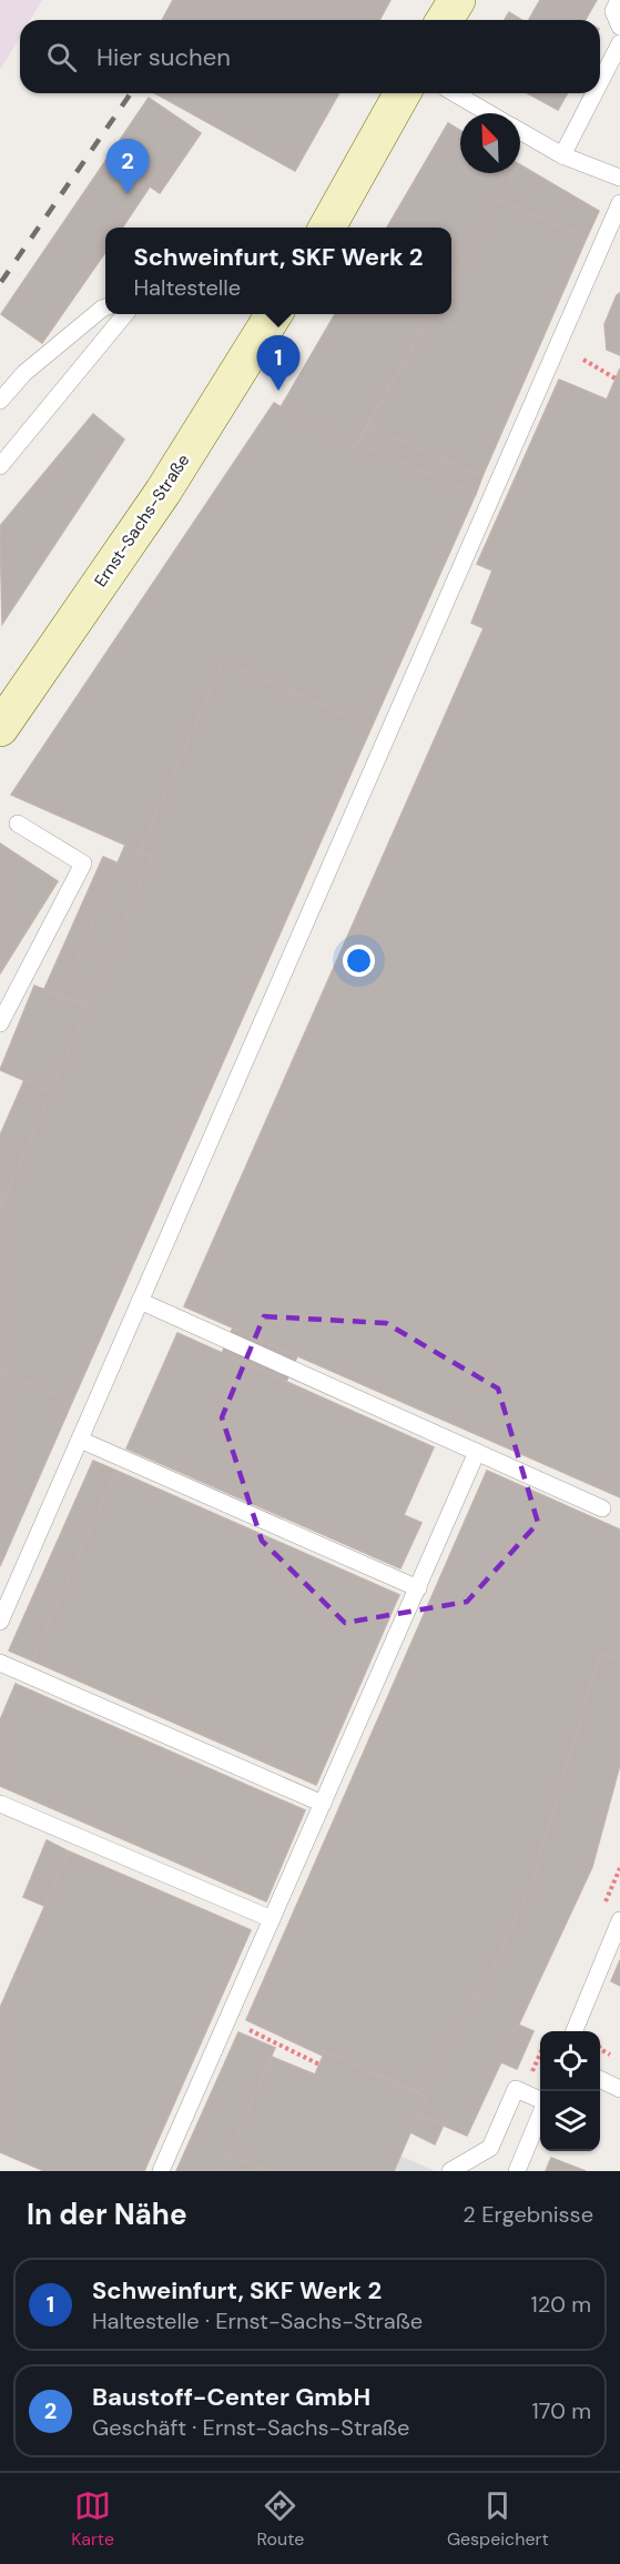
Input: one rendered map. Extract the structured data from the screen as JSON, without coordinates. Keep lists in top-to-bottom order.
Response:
{
  "streets": {
    "main road": ["Ernst-Sachs-Straße"]
  },
  "north": "top left",
  "page": {
    "search": "Hier suchen",
    "pins": ["2", "1"],
    "popup": ["Schweinfurt, SKF Werk 2", "Haltestelle"],
    "heading": ["In der Nähe", "2 Ergebnisse"],
    "list": [
      {
        "mark": "1",
        "name": "Schweinfurt, SKF Werk 2",
        "note": "Haltestelle · Ernst-Sachs-Straße",
        "value": "120 m"
      },
      {
        "mark": "2",
        "name": "Baustoff-Center GmbH",
        "note": "Geschäft · Ernst-Sachs-Straße",
        "value": "170 m"
      }
    ],
    "nav": ["Karte", "Route", "Gespeichert"]
  }
}
